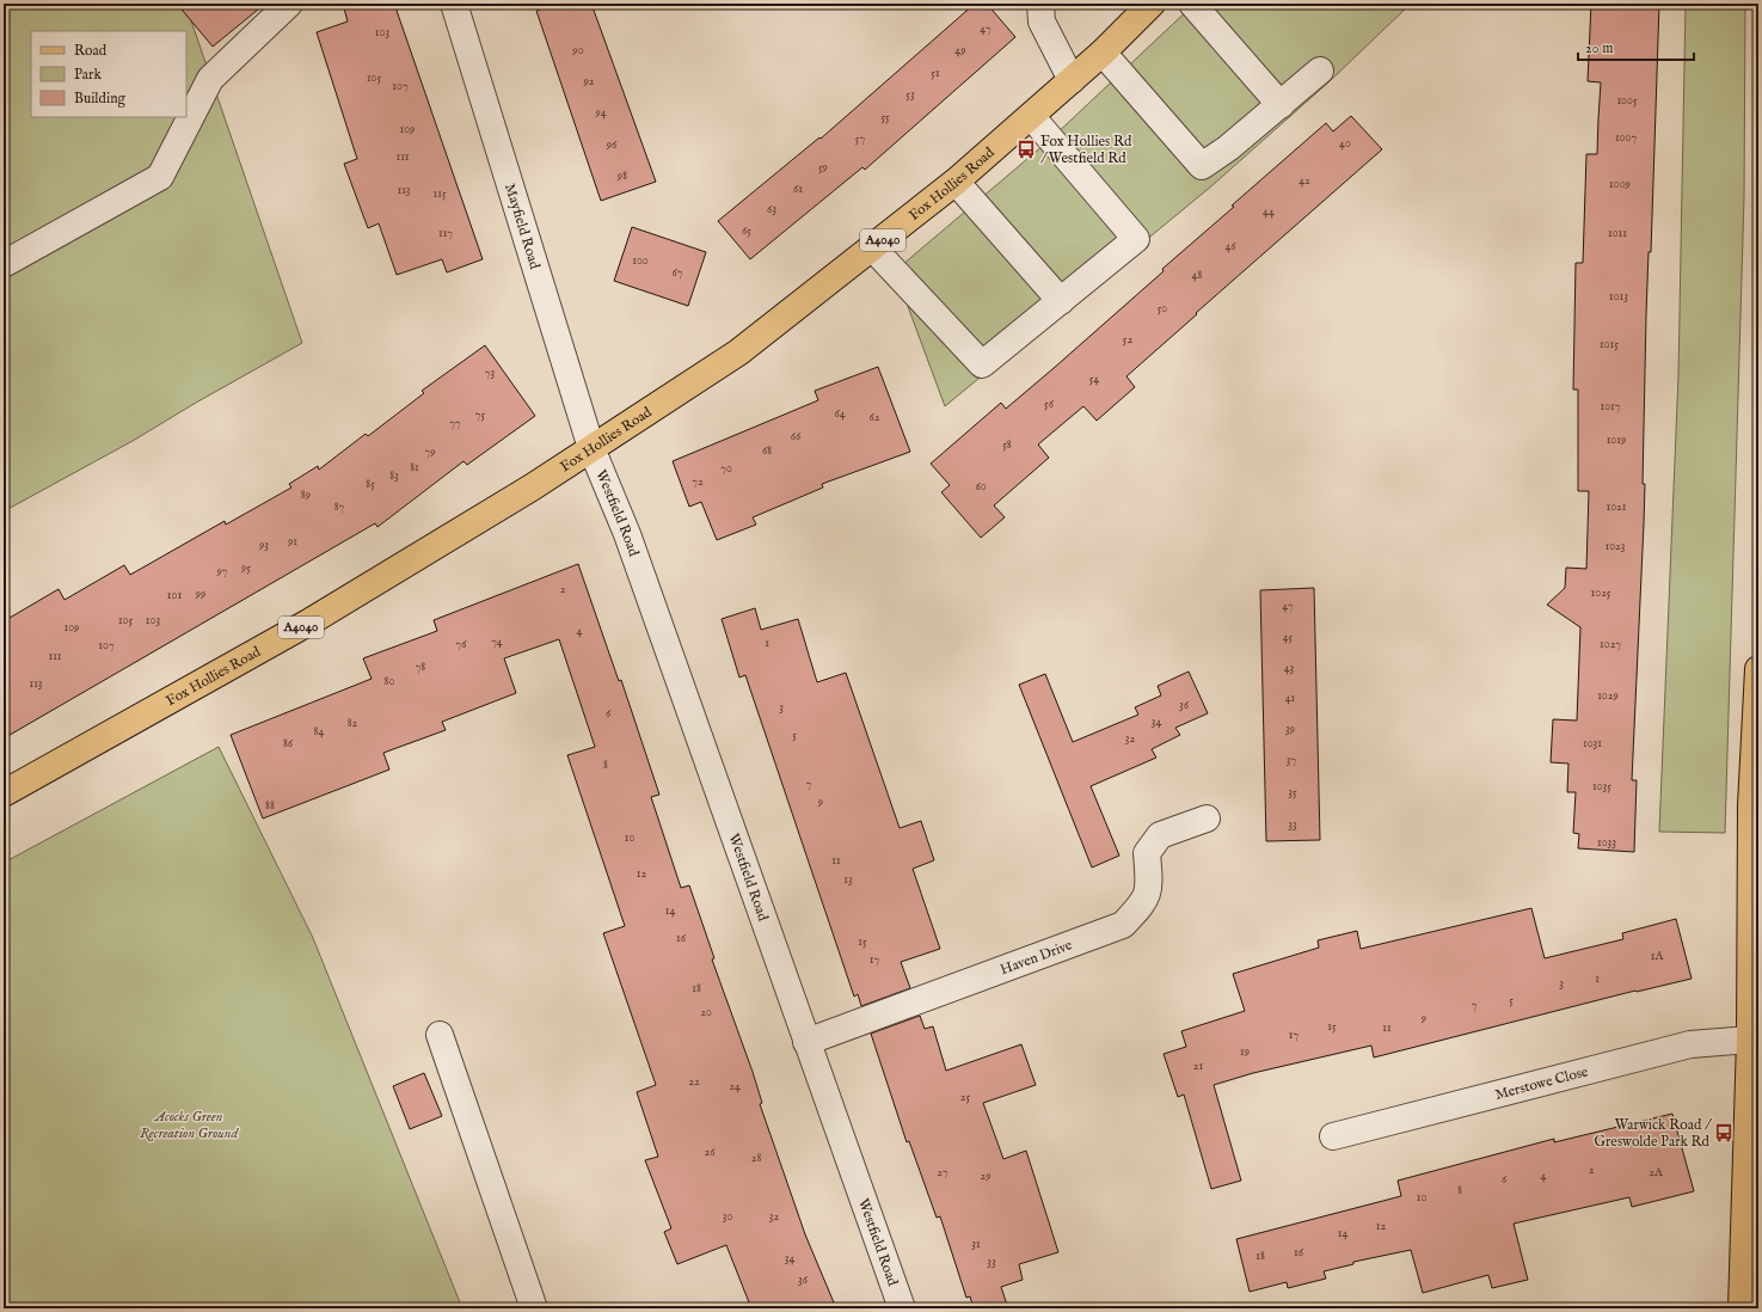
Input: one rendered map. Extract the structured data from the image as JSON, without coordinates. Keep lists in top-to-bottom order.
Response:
{
  "streets": {
    "main road": ["Fox Hollies Road", "A4040"],
    "street": [
      "Mayfield Road",
      "Westfield Road",
      "Haven Drive",
      "Merstowe Close"
    ]
  },
  "crossings": [
    ["Fox Hollies Road", "Mayfield Road"],
    ["Fox Hollies Road", "Westfield Road"],
    ["Mayfield Road", "Westfield Road"],
    ["Westfield Road", "Haven Drive"]
  ],
  "parks": ["Acocks Green Recreation Ground"],
  "places": {
    "bus stop": ["Fox Hollies Rd / Westfield Rd", "Warwick Road / Greswolde Park Rd"]
  },
  "house_numbers": [
    "47",
    "103",
    "90",
    "49",
    "51",
    "105",
    "92",
    "107",
    "53",
    "1005",
    "94",
    "55",
    "109",
    "1007",
    "57",
    "40",
    "96",
    "111",
    "59",
    "98",
    "42",
    "1009",
    "61",
    "113",
    "115",
    "63",
    "44",
    "65",
    "117",
    "1011",
    "46",
    "100",
    "67",
    "48",
    "1013",
    "50",
    "52",
    "1015",
    "73",
    "54",
    "56",
    "1017",
    "64",
    "75",
    "62",
    "77",
    "66",
    "1019",
    "58",
    "68",
    "79",
    "81",
    "70",
    "83",
    "72",
    "85",
    "60",
    "89",
    "87",
    "1021",
    "91",
    "93",
    "1023",
    "95",
    "97",
    "2",
    "1025",
    "99",
    "101",
    "47",
    "105",
    "103",
    "109",
    "4",
    "45",
    "74",
    "1",
    "76",
    "1027",
    "107",
    "111",
    "78",
    "43",
    "80",
    "113",
    "1029",
    "41",
    "36",
    "3",
    "6",
    "34",
    "82",
    "39",
    "84",
    "5",
    "32",
    "86",
    "1031",
    "37",
    "8",
    "7",
    "1035",
    "35",
    "9",
    "88",
    "33",
    "10",
    "1033",
    "11",
    "12",
    "13",
    "14",
    "16",
    "15",
    "1A",
    "17",
    "1",
    "3",
    "18",
    "5",
    "7",
    "20",
    "9",
    "15",
    "11",
    "17",
    "19",
    "21",
    "22",
    "24",
    "25",
    "26",
    "28",
    "2",
    "27",
    "2A",
    "29",
    "4",
    "6",
    "8",
    "10",
    "30",
    "32",
    "12",
    "14",
    "31",
    "16",
    "18",
    "34",
    "33",
    "36"
  ],
  "legend": ["Road", "Park", "Building"],
  "scale_bar": "20 m"
}
